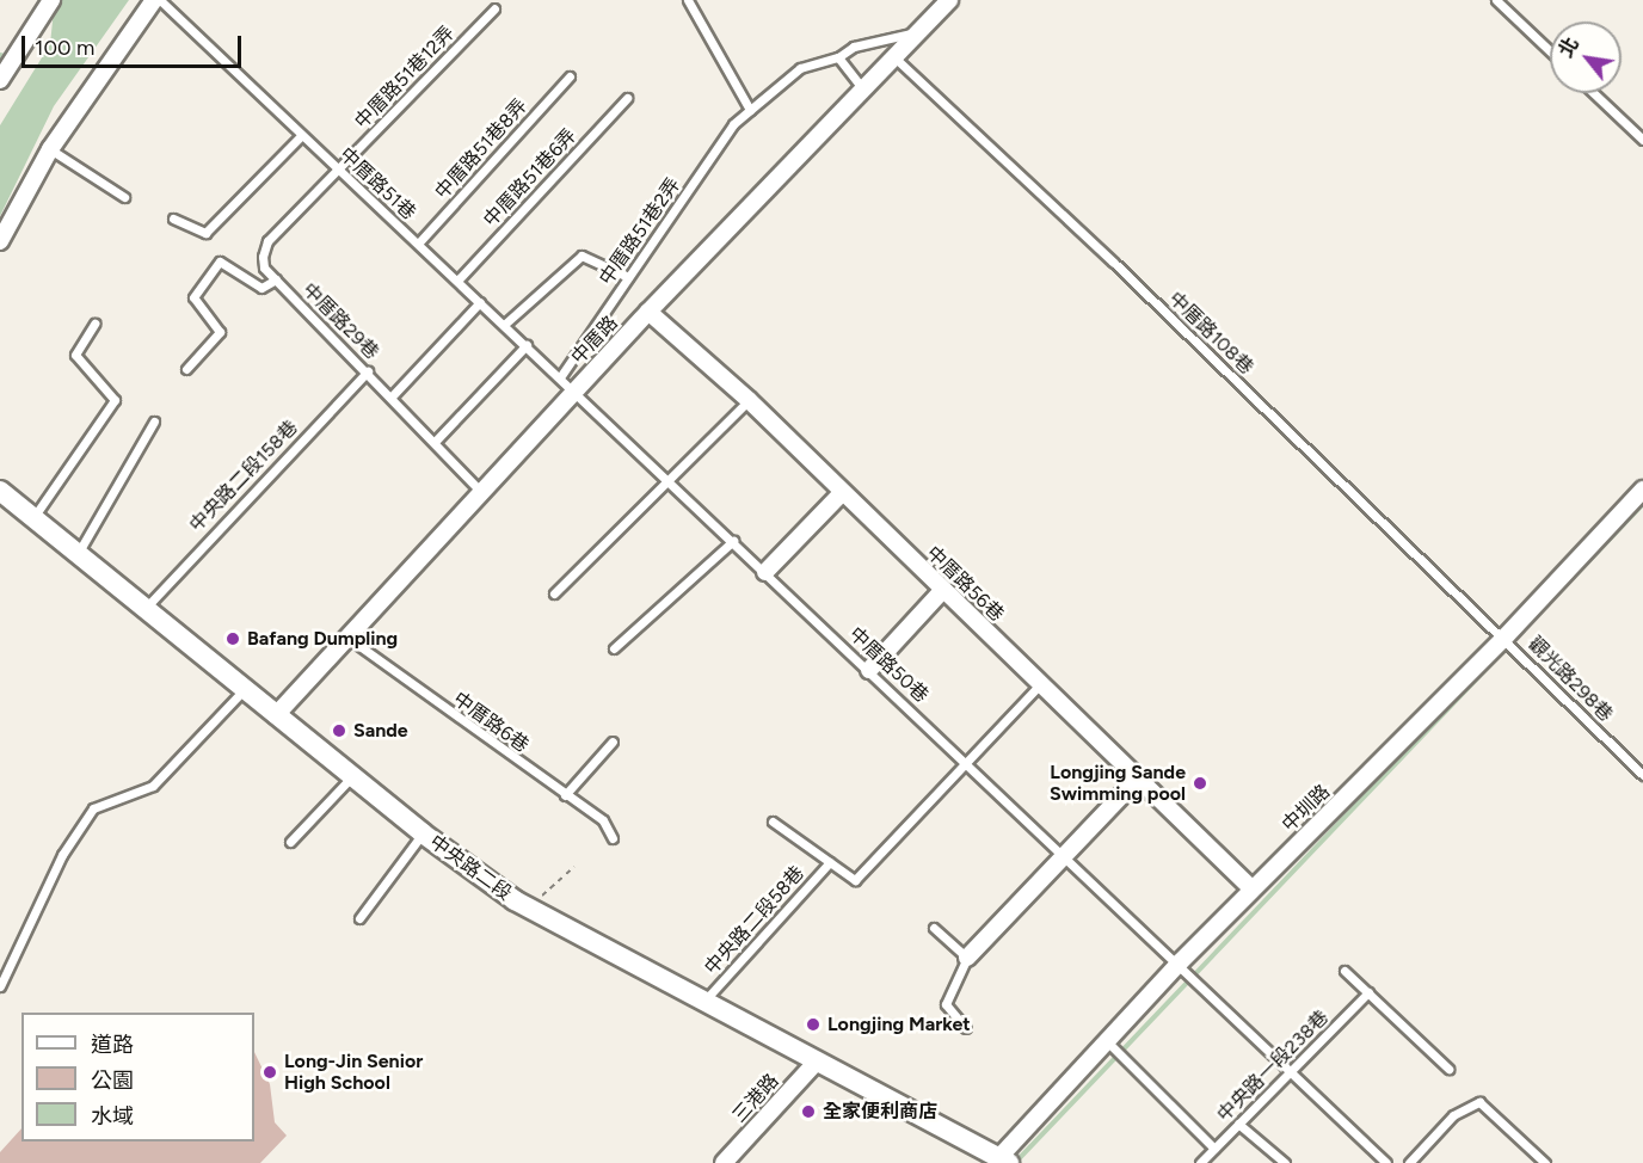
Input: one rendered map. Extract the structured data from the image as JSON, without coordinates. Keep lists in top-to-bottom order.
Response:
{
  "streets": {
    "street": [
      "中厝路",
      "中厝路56巷",
      "中圳路",
      "中央路二段",
      "三港路"
    ],
    "lane": [
      "中厝路51巷12弄",
      "中厝路51巷8弄",
      "中厝路51巷6弄",
      "中厝路51巷",
      "中厝路51巷2弄",
      "中厝路29巷",
      "中厝路108巷",
      "中央路二段158巷",
      "中厝路50巷",
      "觀光路298巷",
      "中厝路6巷",
      "中央路二段58巷",
      "中央路一段238巷"
    ]
  },
  "crossings": [
    ["中厝路51巷12弄", "中厝路51巷"],
    ["中厝路51巷12弄", "中厝路29巷"],
    ["中厝路51巷8弄", "中厝路51巷"],
    ["中厝路51巷6弄", "中厝路51巷"],
    ["中厝路51巷", "中厝路51巷2弄"],
    ["中厝路51巷", "中厝路29巷"],
    ["中厝路51巷", "中厝路"],
    ["中厝路51巷", "中厝路50巷"],
    ["中厝路51巷2弄", "中厝路"],
    ["中厝路29巷", "中厝路"],
    ["中厝路29巷", "中央路二段158巷"],
    ["中厝路108巷", "中厝路"],
    ["中厝路108巷", "觀光路298巷"],
    ["中厝路108巷", "中圳路"],
    ["中厝路", "中厝路56巷"],
    ["中厝路", "中厝路50巷"],
    ["中厝路", "中厝路6巷"],
    ["中厝路", "中央路二段"],
    ["中央路二段158巷", "中央路二段"],
    ["中厝路56巷", "中圳路"],
    ["中厝路50巷", "中圳路"],
    ["中厝路50巷", "中央路一段238巷"],
    ["觀光路298巷", "中圳路"],
    ["中圳路", "中央路二段"],
    ["中央路二段", "中央路二段58巷"],
    ["中央路二段", "三港路"]
  ],
  "places": [
    "Bafang Dumpling",
    "Sande",
    "Longjing Sande Swimming pool",
    "Longjing Market",
    "Long-Jin Senior High School",
    "全家便利商店"
  ],
  "legend": ["道路", "公園", "水域"],
  "scale_bar": "100 m",
  "north": "top left"
}
